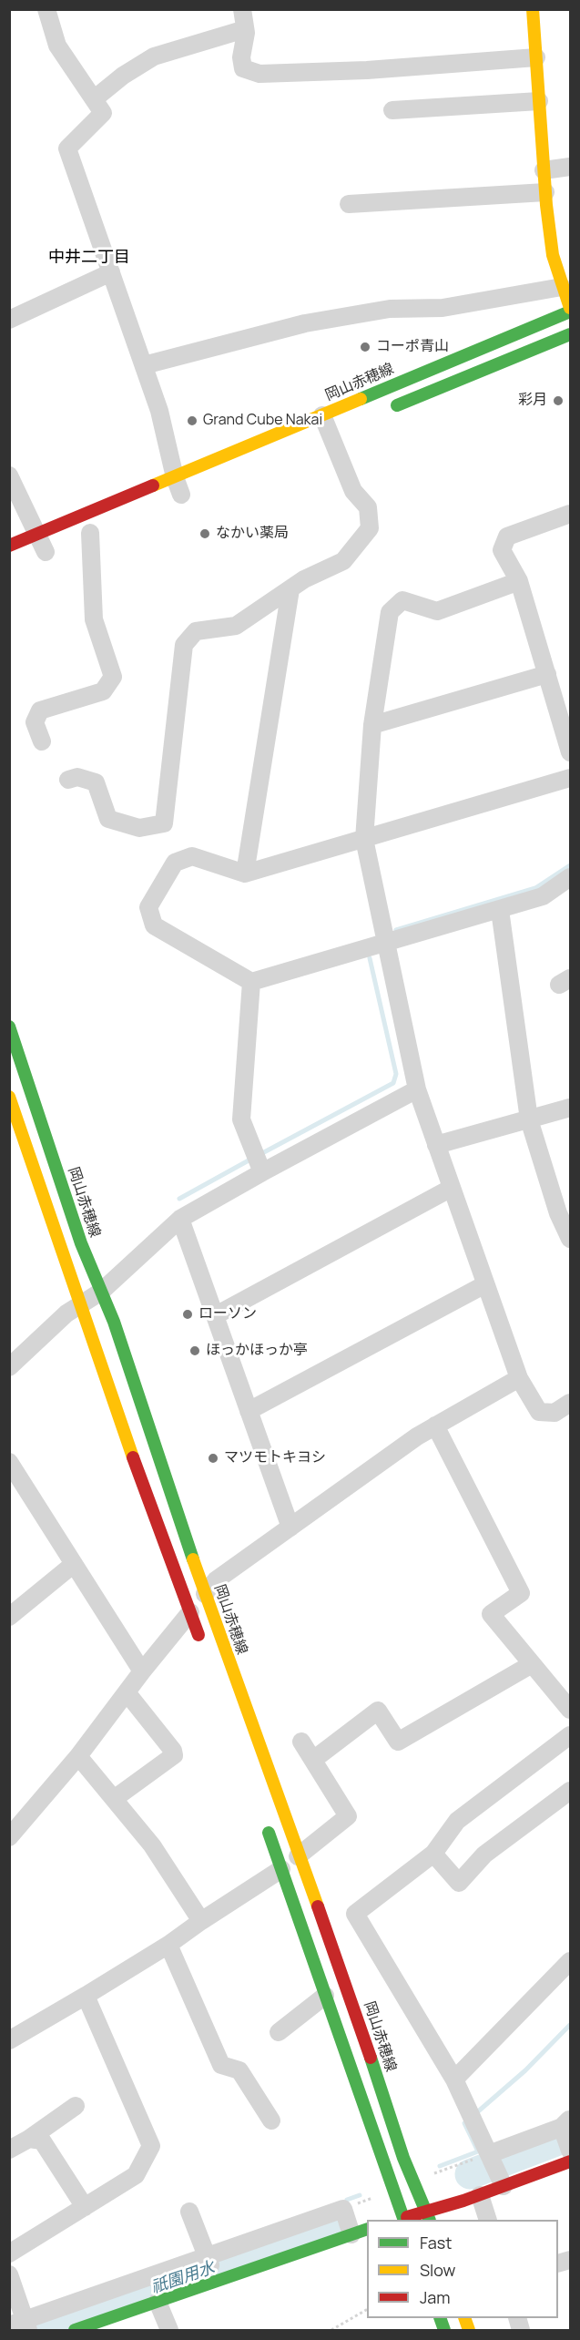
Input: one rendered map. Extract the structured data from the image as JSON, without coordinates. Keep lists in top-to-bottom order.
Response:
{
  "streets": {
    "main road": ["岡山赤穂線"]
  },
  "districts": ["中井二丁目"],
  "water": ["祇園用水"],
  "places": [
    "コーポ青山",
    "彩月",
    "Grand Cube Nakai",
    "なかい薬局",
    "ローソン",
    "ほっかほっか亭",
    "マツモトキヨシ"
  ],
  "legend": ["Fast", "Slow", "Jam"]
}
